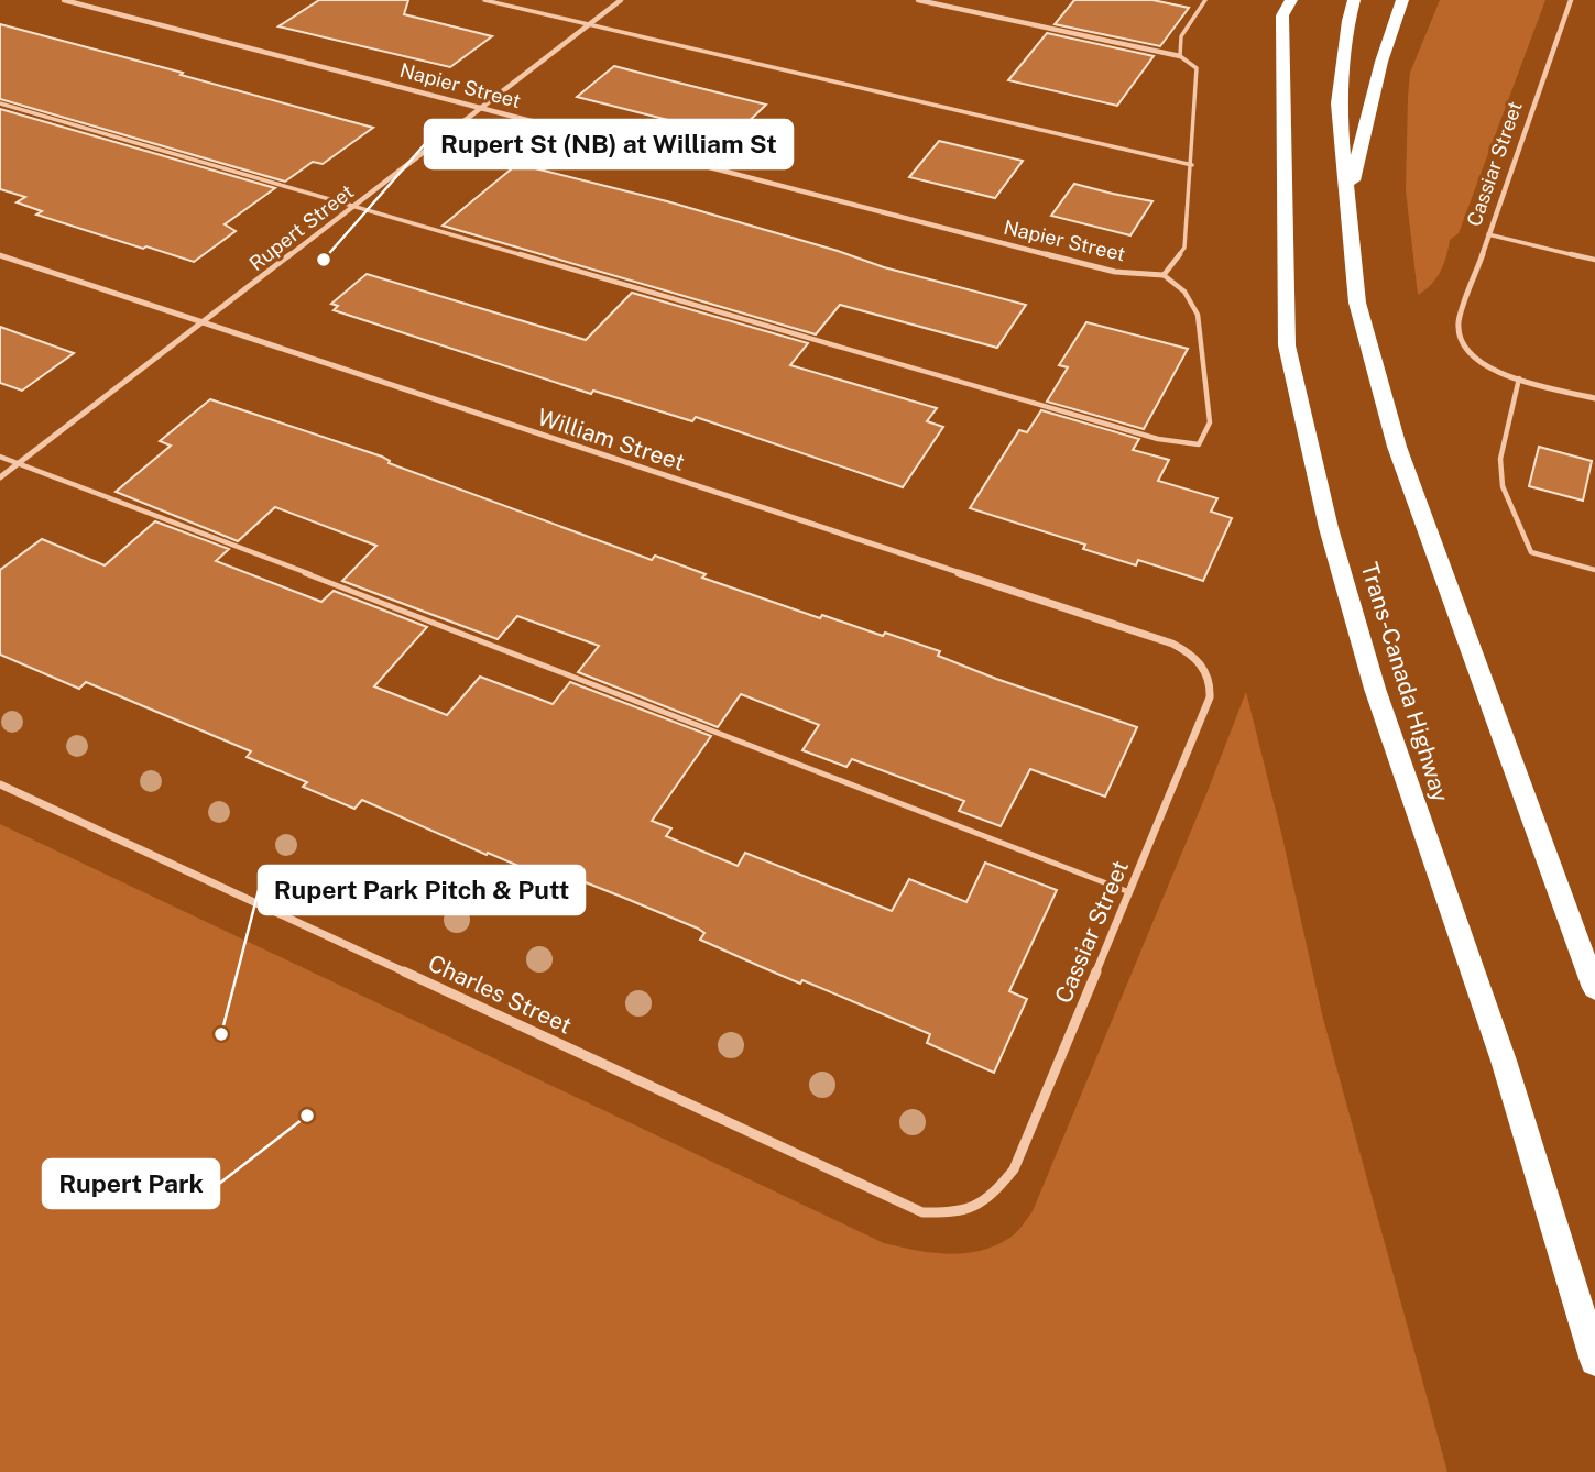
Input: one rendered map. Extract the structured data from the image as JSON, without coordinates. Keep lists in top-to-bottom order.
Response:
{
  "streets": {
    "highway": ["Trans-Canada Highway"],
    "street": [
      "Napier Street",
      "Cassiar Street",
      "Rupert Street",
      "William Street",
      "Charles Street"
    ]
  },
  "crossings": [
    ["Napier Street", "Rupert Street"],
    ["Cassiar Street", "William Street"],
    ["Cassiar Street", "Charles Street"],
    ["Rupert Street", "William Street"]
  ],
  "places": ["Rupert St (NB) at William St", "Rupert Park Pitch & Putt", "Rupert Park"]
}
